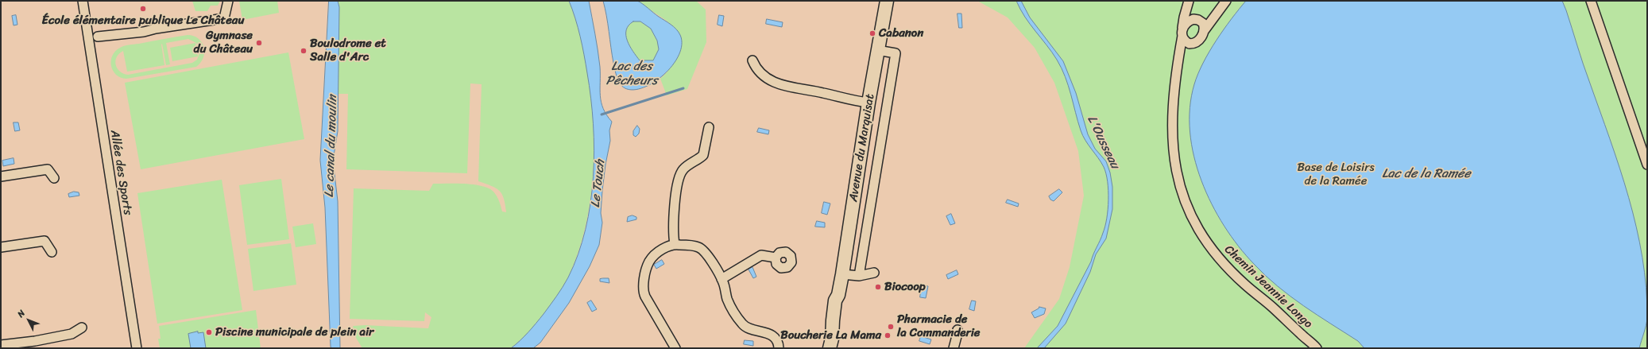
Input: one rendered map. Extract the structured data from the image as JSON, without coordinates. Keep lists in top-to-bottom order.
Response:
{
  "streets": {
    "main road": ["Avenue du Marquisat"],
    "street": ["Allée des Sports", "Chemin Jeannie Longo"]
  },
  "water": [
    "Lac des Pêcheurs",
    "L'Ousseau",
    "Le canal du moulin",
    "Lac de la Ramée",
    "Le Touch"
  ],
  "parks": ["Base de Loisirs de la Ramée"],
  "places": [
    "École élémentaire publique Le Château",
    "Cabanon",
    "Gymnase du Château",
    "Boulodrome et Salle d'Arc",
    "Biocoop",
    "Pharmacie de la Commanderie",
    "Piscine municipale de plein air",
    "Boucherie La Mama"
  ],
  "north": "top left"
}
